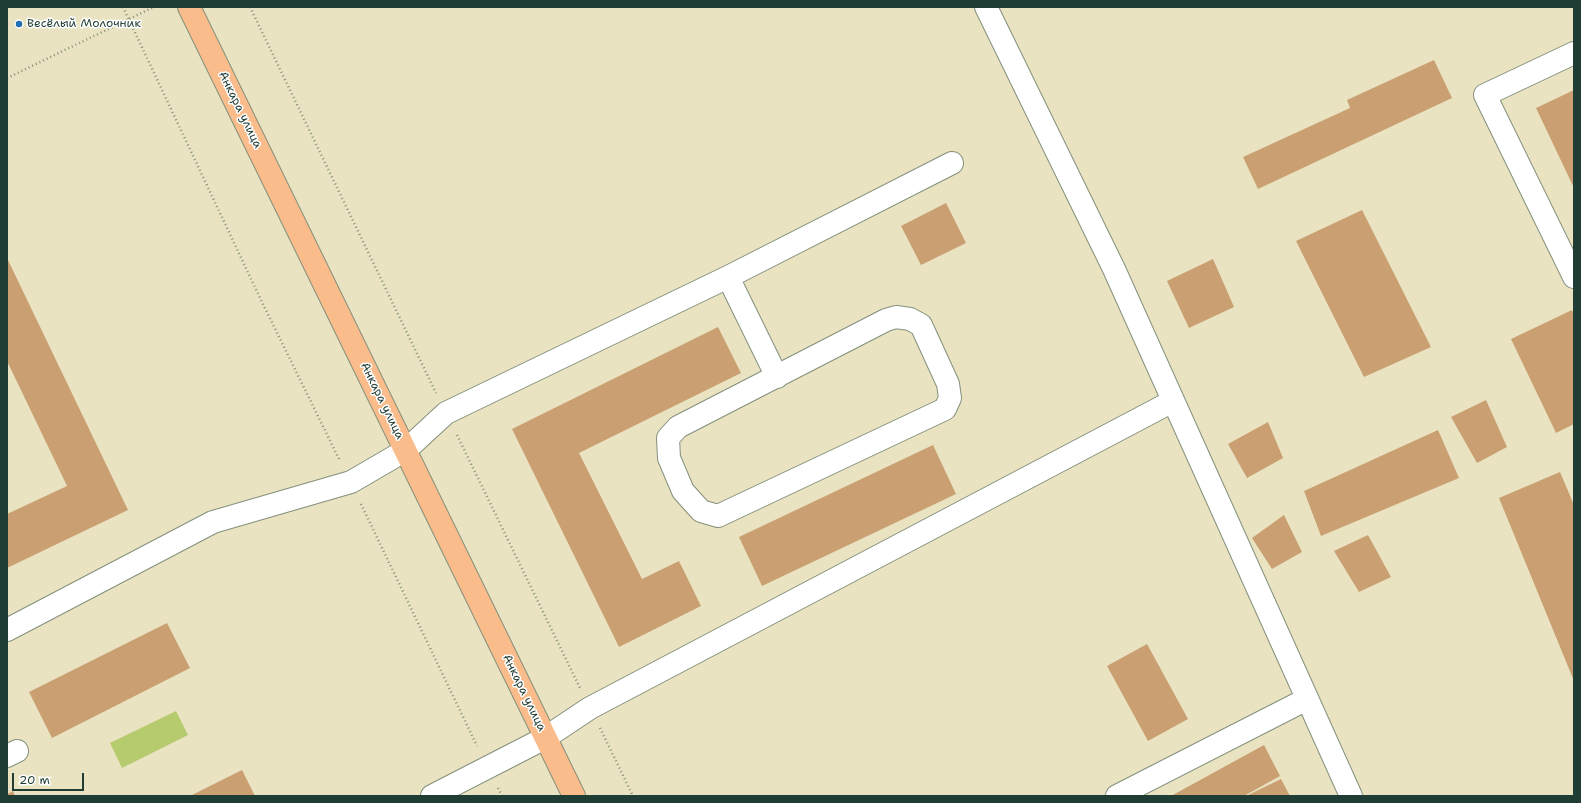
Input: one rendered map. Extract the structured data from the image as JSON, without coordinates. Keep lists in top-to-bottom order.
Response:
{
  "streets": {
    "main road": ["Анкара улица"]
  },
  "places": ["Весёлый Молочник"],
  "scale_bar": "20 m"
}
